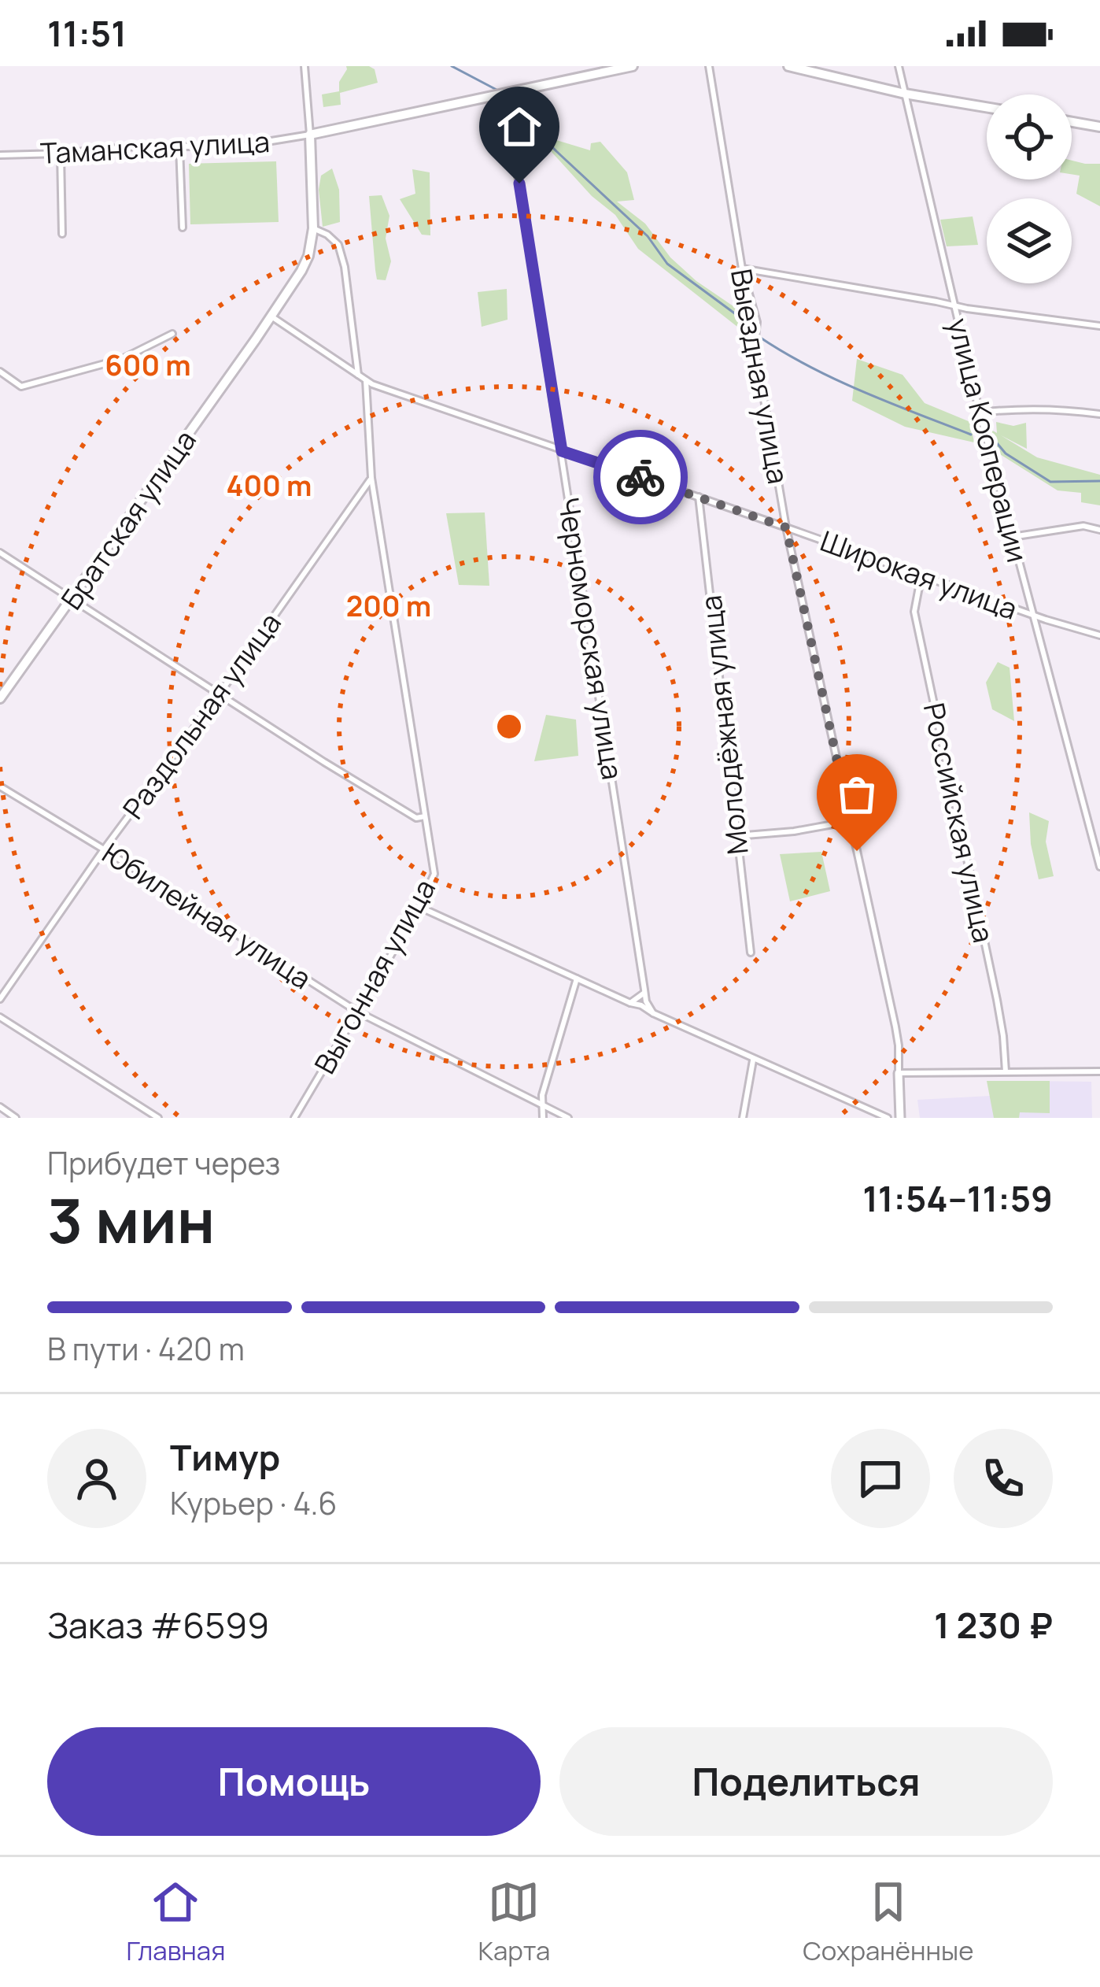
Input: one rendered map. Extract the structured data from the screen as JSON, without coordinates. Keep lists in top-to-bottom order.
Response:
{
  "streets": {
    "main road": ["Братская улица"],
    "street": [
      "Таманская улица",
      "Выездная улица",
      "улица Кооперации",
      "Широкая улица",
      "Черноморская улица",
      "Раздольная улица",
      "Молодёжная улица",
      "Российская улица",
      "Юбилейная улица",
      "Выгонная улица"
    ]
  },
  "crossings": [
    ["Выездная улица", "Широкая улица"],
    ["улица Кооперации", "Широкая улица"],
    ["Братская улица", "Широкая улица"],
    ["Широкая улица", "Черноморская улица"],
    ["Широкая улица", "Молодёжная улица"],
    ["Широкая улица", "Российская улица"],
    ["Широкая улица", "Выгонная улица"],
    ["Раздольная улица", "Юбилейная улица"],
    ["Раздольная улица", "Выгонная улица"],
    ["Юбилейная улица", "Выгонная улица"]
  ],
  "page": {
    "status": "11:51",
    "heading": ["3 мин", "Прибудет через", "11:54–11:59"],
    "panel": [
      "Тимур",
      "Курьер · 4.6",
      "Заказ #6599",
      "1 230 ₽"
    ],
    "bar": "В пути · 420 m",
    "buttons": ["Помощь", "Поделиться"],
    "tabs": ["Главная", "Карта", "Сохранённые"]
  },
  "rings": ["600 m", "400 m", "200 m"]
}
